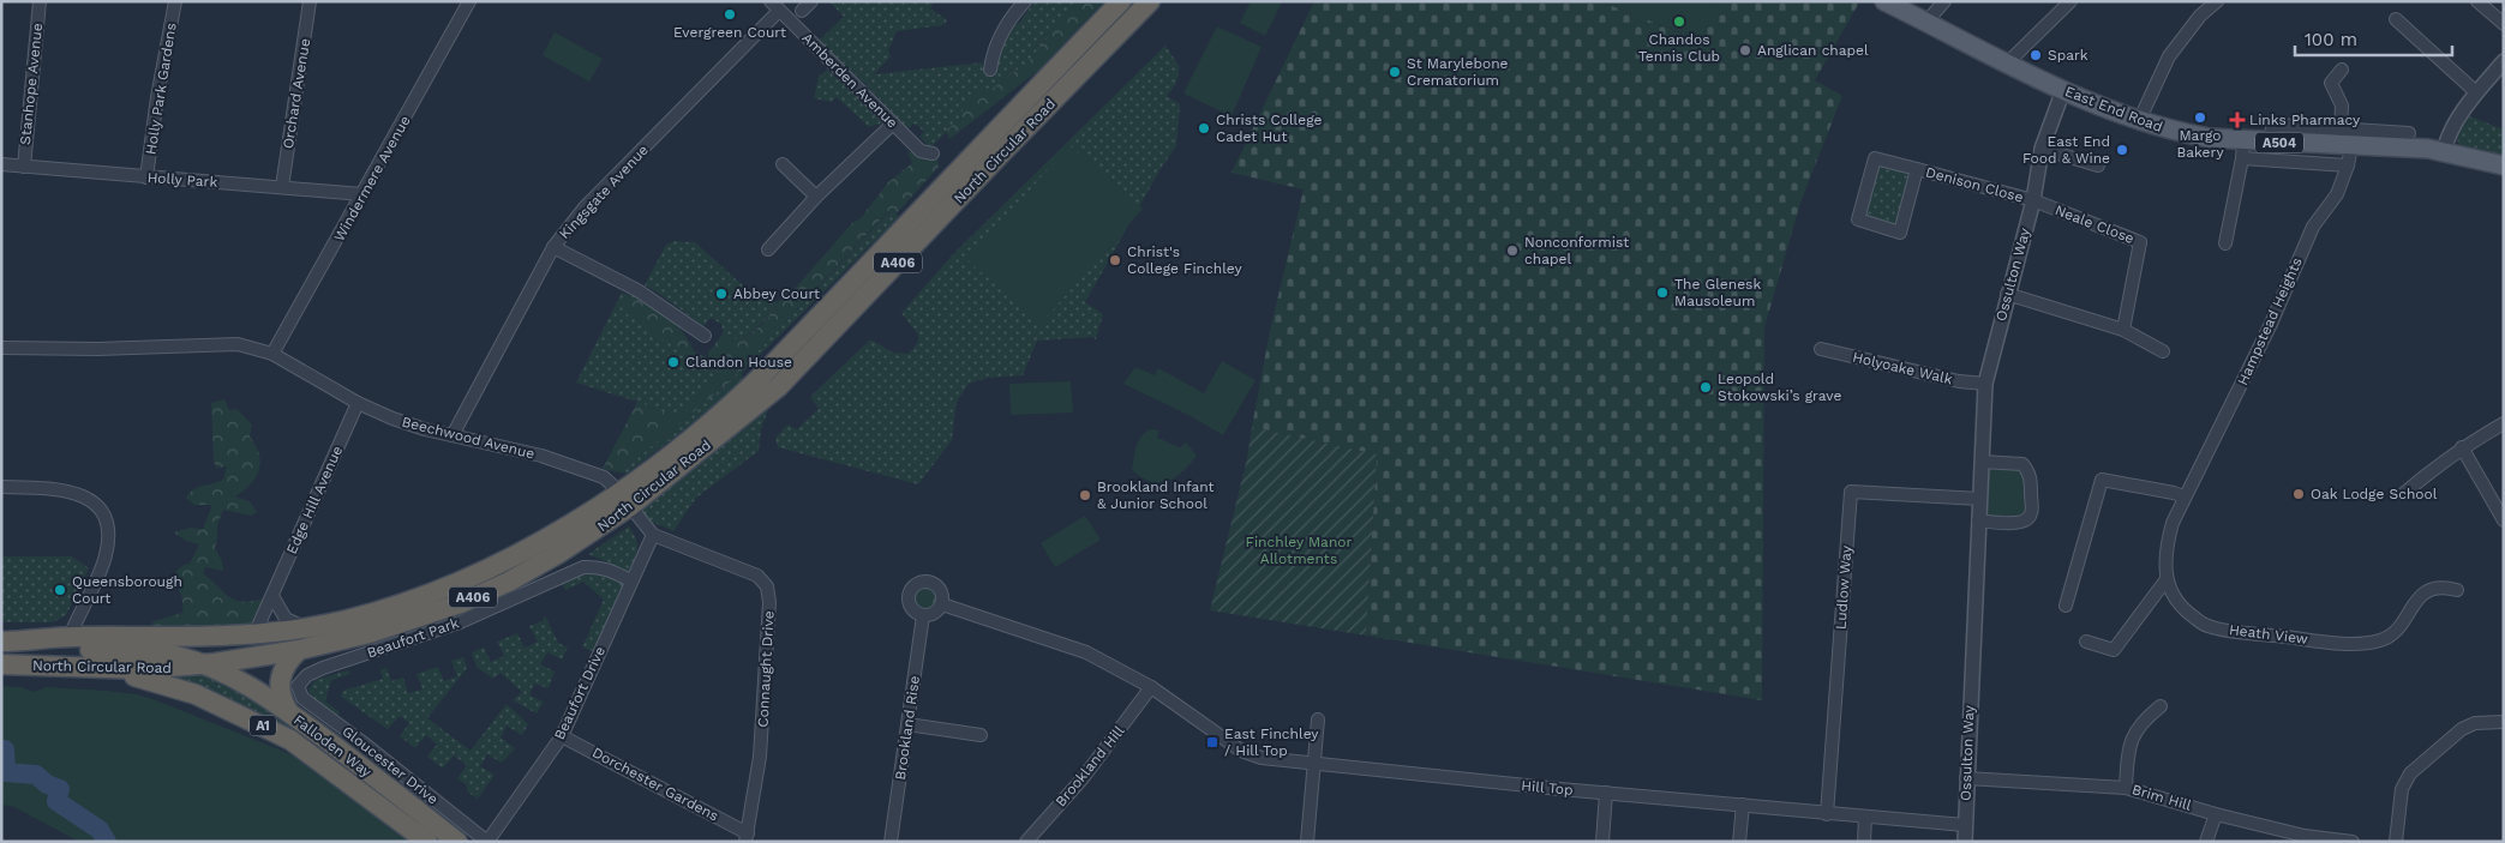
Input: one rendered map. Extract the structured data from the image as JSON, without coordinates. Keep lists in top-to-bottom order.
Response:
{
  "streets": {
    "highway": [
      "North Circular Road",
      "A406",
      "A1",
      "Falloden Way"
    ],
    "main road": ["East End Road", "A504"],
    "street": [
      "Amberden Avenue",
      "Stanhope Avenue",
      "Holly Park Gardens",
      "Orchard Avenue",
      "Windermere Avenue",
      "Holly Park",
      "Denison Close",
      "Kingsgate Avenue",
      "Neale Close",
      "Ossulton Way",
      "Hampstead Heights",
      "Holyoake Walk",
      "Beechwood Avenue",
      "Edge Hill Avenue",
      "Ludlow Way",
      "Heath View",
      "Beaufort Park",
      "Connaught Drive",
      "Beaufort Drive",
      "Brookland Rise",
      "Gloucester Drive",
      "Brookland Hill",
      "Dorchester Gardens",
      "Hill Top",
      "Brim Hill"
    ]
  },
  "crossings": [
    ["Amberden Avenue", "Kingsgate Avenue"],
    ["Stanhope Avenue", "Holly Park"],
    ["Holly Park Gardens", "Holly Park"],
    ["Orchard Avenue", "Holly Park"],
    ["East End Road", "Ossulton Way"],
    ["East End Road", "Hampstead Heights"],
    ["North Circular Road", "Beechwood Avenue"],
    ["North Circular Road", "Edge Hill Avenue"],
    ["North Circular Road", "Falloden Way"],
    ["Windermere Avenue", "Holly Park"],
    ["Windermere Avenue", "Beechwood Avenue"],
    ["Denison Close", "Neale Close"],
    ["Denison Close", "Ossulton Way"],
    ["Kingsgate Avenue", "Beechwood Avenue"],
    ["Neale Close", "Ossulton Way"],
    ["Ossulton Way", "Holyoake Walk"],
    ["Ossulton Way", "Ludlow Way"],
    ["Ossulton Way", "Hill Top"],
    ["Ossulton Way", "Brim Hill"],
    ["Hampstead Heights", "Heath View"],
    ["Beechwood Avenue", "Edge Hill Avenue"],
    ["Ludlow Way", "Hill Top"],
    ["Beaufort Park", "Beaufort Drive"],
    ["Beaufort Park", "Gloucester Drive"],
    ["Connaught Drive", "Beaufort Drive"],
    ["Connaught Drive", "Dorchester Gardens"],
    ["Beaufort Drive", "Gloucester Drive"],
    ["Beaufort Drive", "Dorchester Gardens"],
    ["Brookland Hill", "Hill Top"]
  ],
  "parks": ["Finchley Manor Allotments"],
  "places": {
    "other": [
      "Evergreen Court",
      "Chandos Tennis Club",
      "Anglican chapel",
      "Spark",
      "St Marylebone Crematorium",
      "Margo Bakery",
      "Christs College Cadet Hut",
      "East End Food & Wine",
      "Nonconformist chapel",
      "Christ's College Finchley",
      "The Glenesk Mausoleum",
      "Abbey Court",
      "Clandon House",
      "Leopold Stokowski’s grave",
      "Oak Lodge School",
      "Brookland Infant & Junior School",
      "Queensborough Court"
    ],
    "health": ["Links Pharmacy"],
    "transit": ["East Finchley / Hill Top"]
  },
  "scale_bar": "100 m"
}
